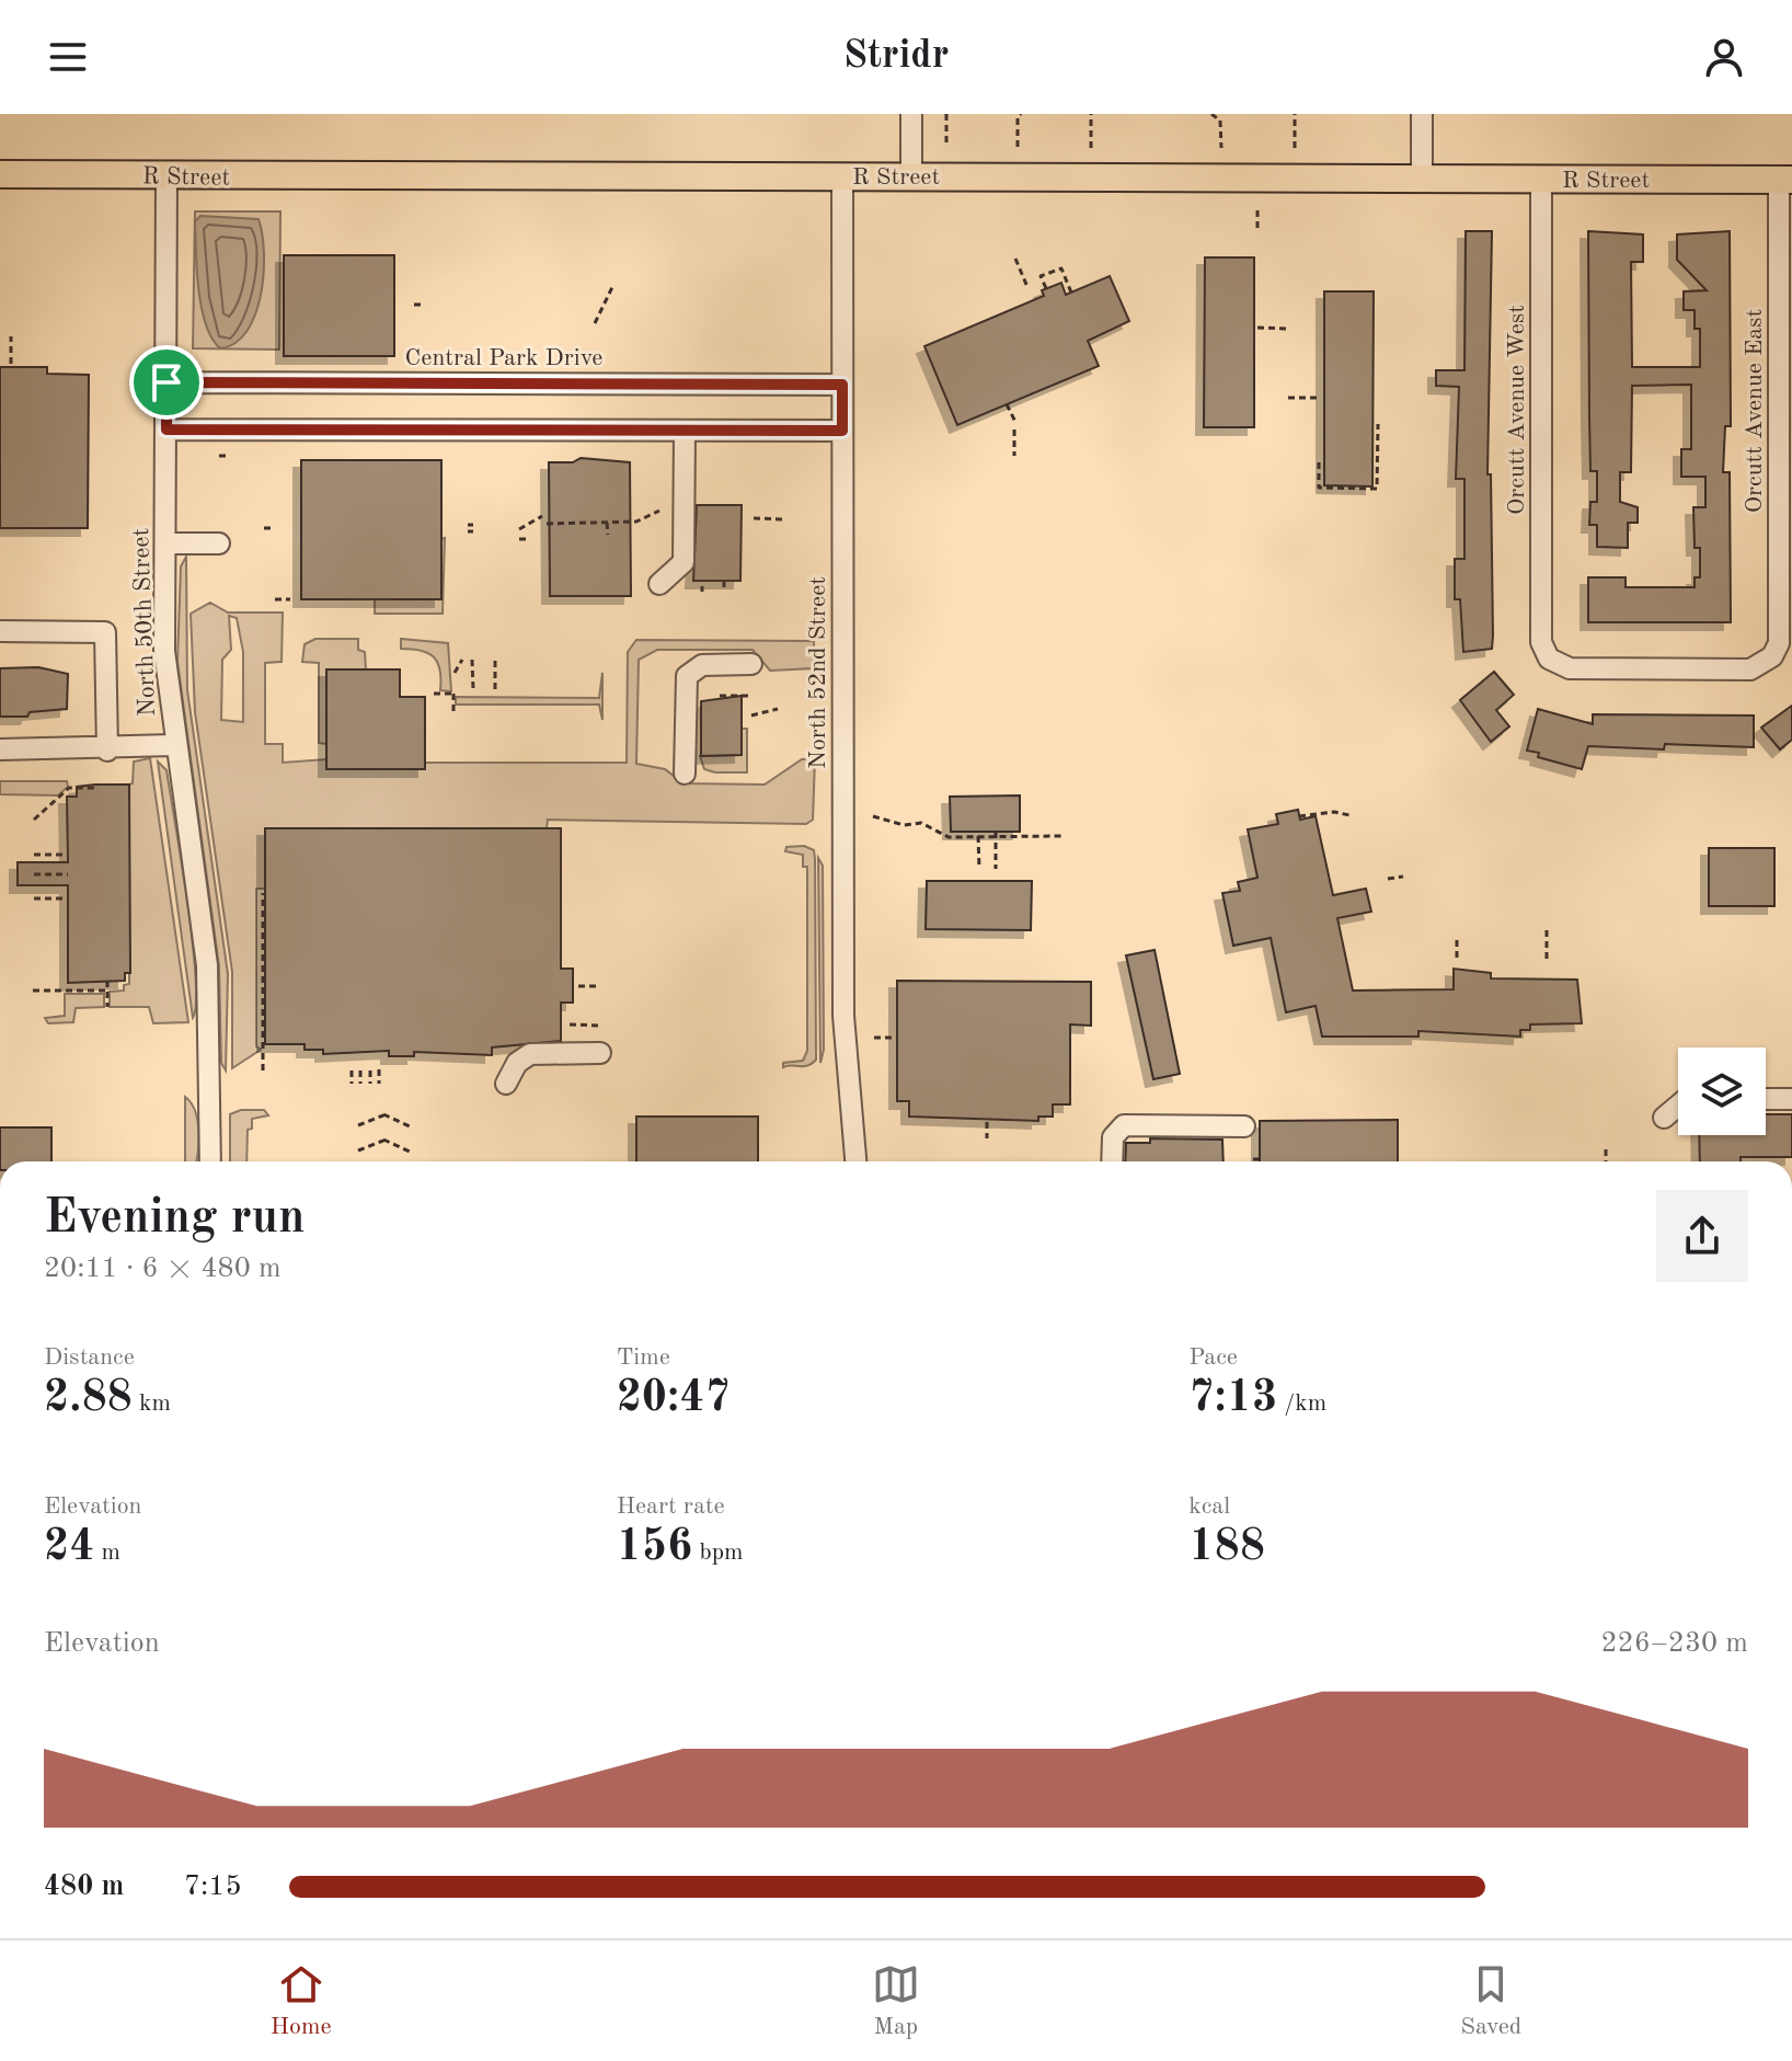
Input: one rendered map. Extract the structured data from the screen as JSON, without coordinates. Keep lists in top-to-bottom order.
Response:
{
  "streets": {
    "main road": ["R Street"],
    "street": [
      "Central Park Drive",
      "Orcutt Avenue West",
      "Orcutt Avenue East",
      "North 50th Street",
      "North 52nd Street"
    ]
  },
  "crossings": [
    ["R Street", "Orcutt Avenue West"],
    ["R Street", "Orcutt Avenue East"],
    ["R Street", "North 50th Street"],
    ["R Street", "North 52nd Street"],
    ["Central Park Drive", "North 50th Street"],
    ["Central Park Drive", "North 52nd Street"],
    ["Orcutt Avenue West", "Orcutt Avenue East"]
  ],
  "page": {
    "header": "Stridr",
    "heading": ["Evening run", "20:11 · 6 × 480 m"],
    "stats": [
      ["Distance", "2.88 km"],
      ["Time", "20:47"],
      ["Pace", "7:13 /km"],
      ["Elevation", "24 m"],
      ["Heart rate", "156 bpm"],
      ["kcal", "188"]
    ],
    "chart": ["Elevation", "226–230 m"],
    "list": [
      {
        "name": "480 m",
        "note": "7:15"
      }
    ],
    "tabs": ["Home", "Map", "Saved"]
  }
}
